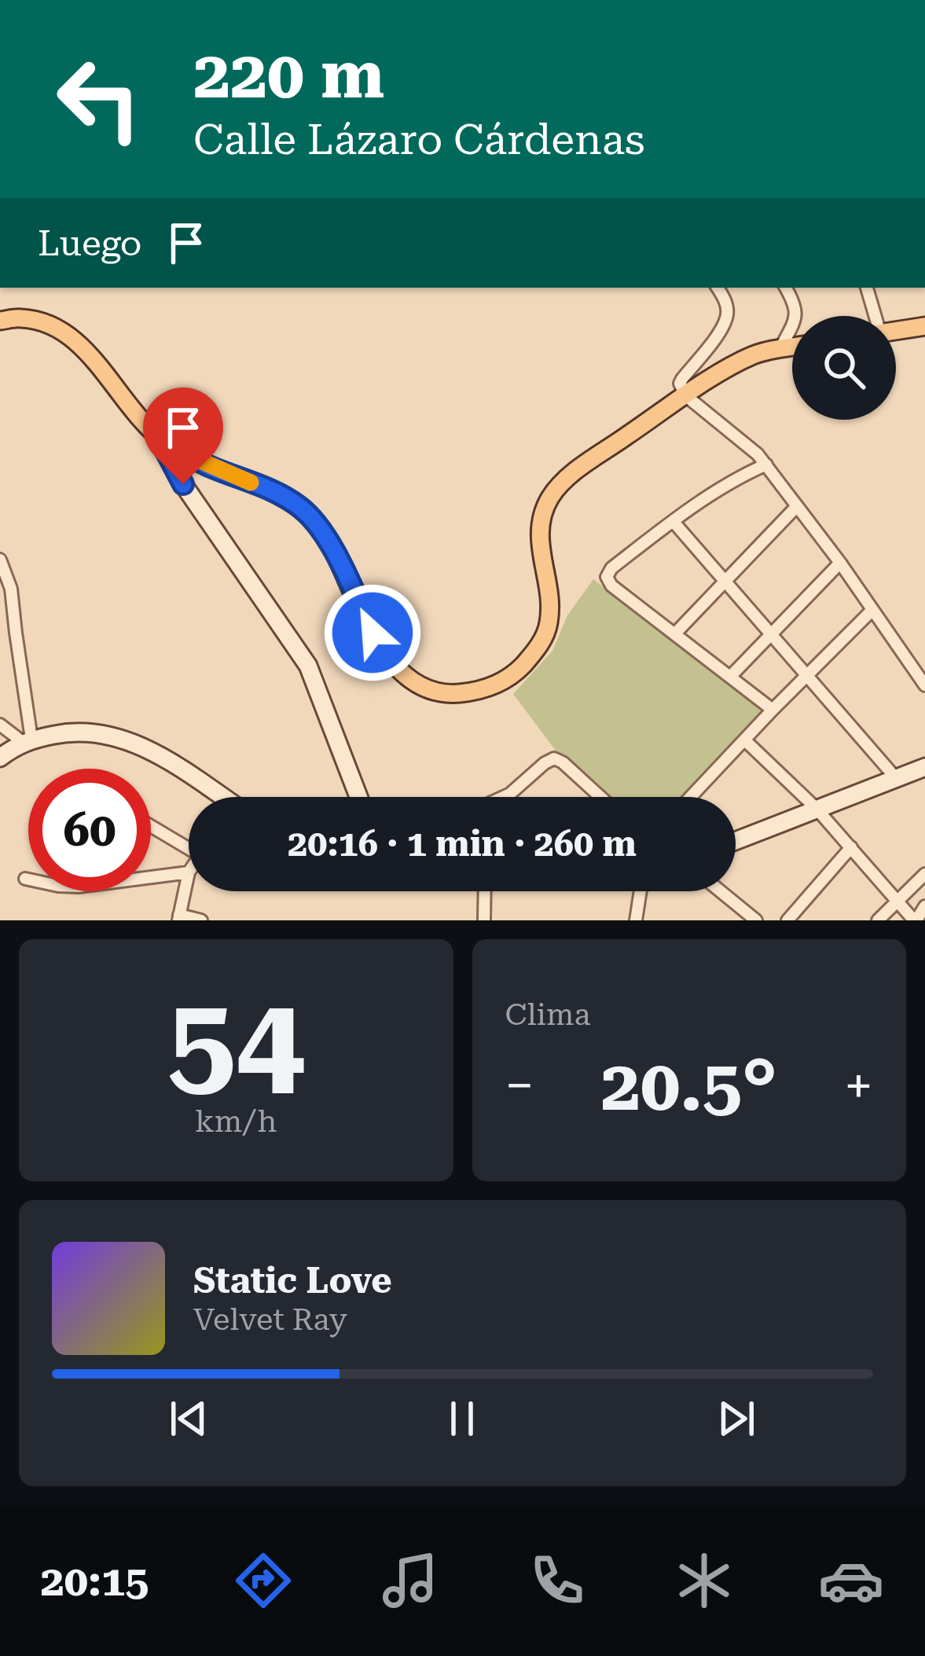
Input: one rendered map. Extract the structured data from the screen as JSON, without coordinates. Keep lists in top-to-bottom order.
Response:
{
  "page": {
    "turn": ["220 m", "Calle Lázaro Cárdenas"],
    "then": "Luego",
    "limit": "60",
    "trip": "20:16 · 1 min · 260 m",
    "tile": [
      ["54", "km/h"],
      "Clima"
    ],
    "heat": ["−", "20.5°", "+"],
    "song": ["Static Love", "Velvet Ray"],
    "tabs": "20:15"
  }
}
